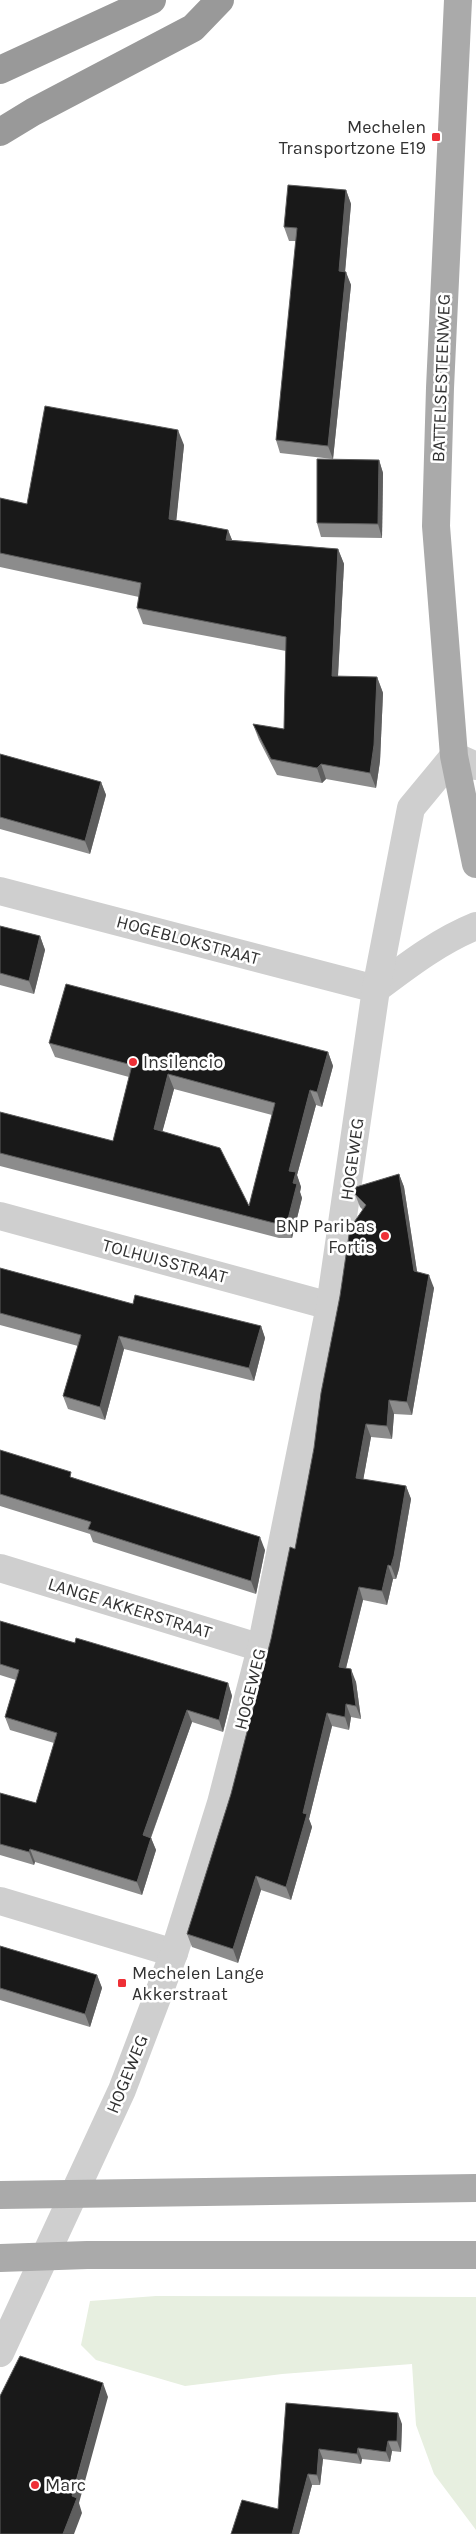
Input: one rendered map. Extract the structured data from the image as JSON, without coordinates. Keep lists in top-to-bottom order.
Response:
{
  "streets": {
    "main road": ["BATTELSESTEENWEG"],
    "street": [
      "HOGEBLOKSTRAAT",
      "HOGEWEG",
      "TOLHUISSTRAAT",
      "LANGE AKKERSTRAAT"
    ]
  },
  "crossings": [
    ["BATTELSESTEENWEG", "HOGEWEG"],
    ["HOGEBLOKSTRAAT", "HOGEWEG"],
    ["HOGEWEG", "TOLHUISSTRAAT"],
    ["HOGEWEG", "LANGE AKKERSTRAAT"]
  ],
  "places": {
    "transit": ["Mechelen Transportzone E19", "Mechelen Lange Akkerstraat"],
    "other": ["Insilencio", "BNP Paribas Fortis", "Marc"]
  }
}
